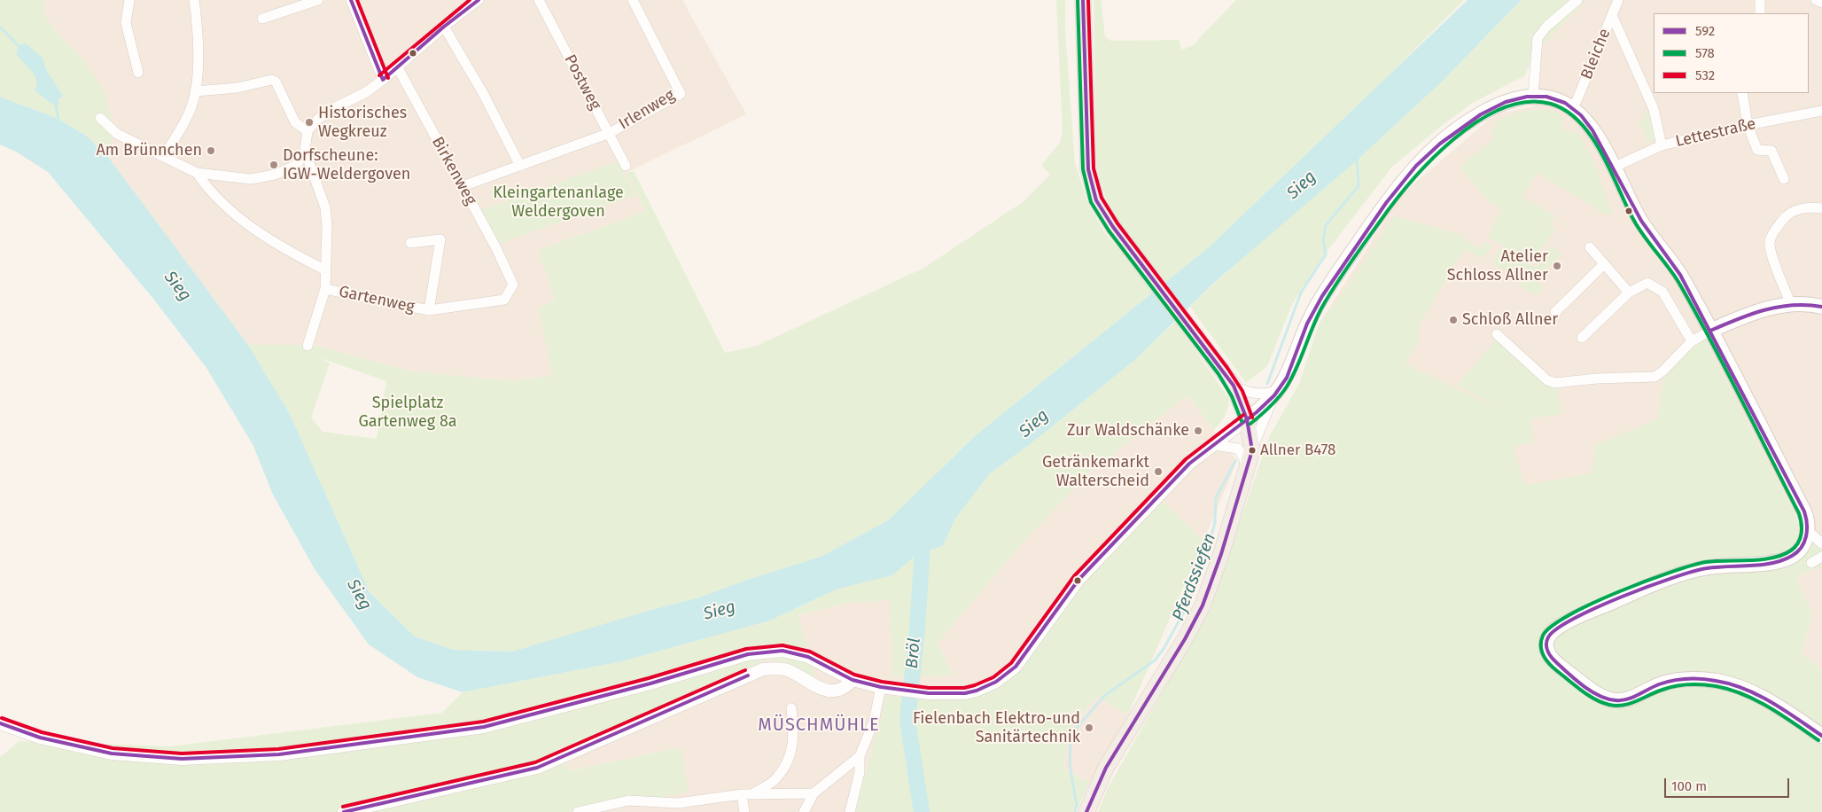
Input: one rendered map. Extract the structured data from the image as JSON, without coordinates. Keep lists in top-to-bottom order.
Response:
{
  "streets": {
    "street": [
      "Bleiche",
      "Postweg",
      "Irlenweg",
      "Lettestraße",
      "Birkenweg",
      "Gartenweg"
    ]
  },
  "crossings": [
    ["Postweg", "Irlenweg"],
    ["Irlenweg", "Birkenweg"],
    ["Birkenweg", "Gartenweg"]
  ],
  "districts": ["MÜSCHMÜHLE"],
  "water": ["Sieg", "Pferdssiefen", "Bröl"],
  "parks": ["Kleingartenanlage Weldergoven", "Spielplatz Gartenweg 8a"],
  "places": [
    "Historisches Wegkreuz",
    "Am Brünnchen",
    "Dorfscheune: IGW-Weldergoven",
    "Atelier Schloss Allner",
    "Schloß Allner",
    "Zur Waldschänke",
    "Allner B478",
    "Getränkemarkt Walterscheid",
    "Fielenbach Elektro-und Sanitärtechnik"
  ],
  "lines": ["transit line 592", "transit line 578", "transit line 532"],
  "legend": ["592", "578", "532"],
  "scale_bar": "100 m"
}
